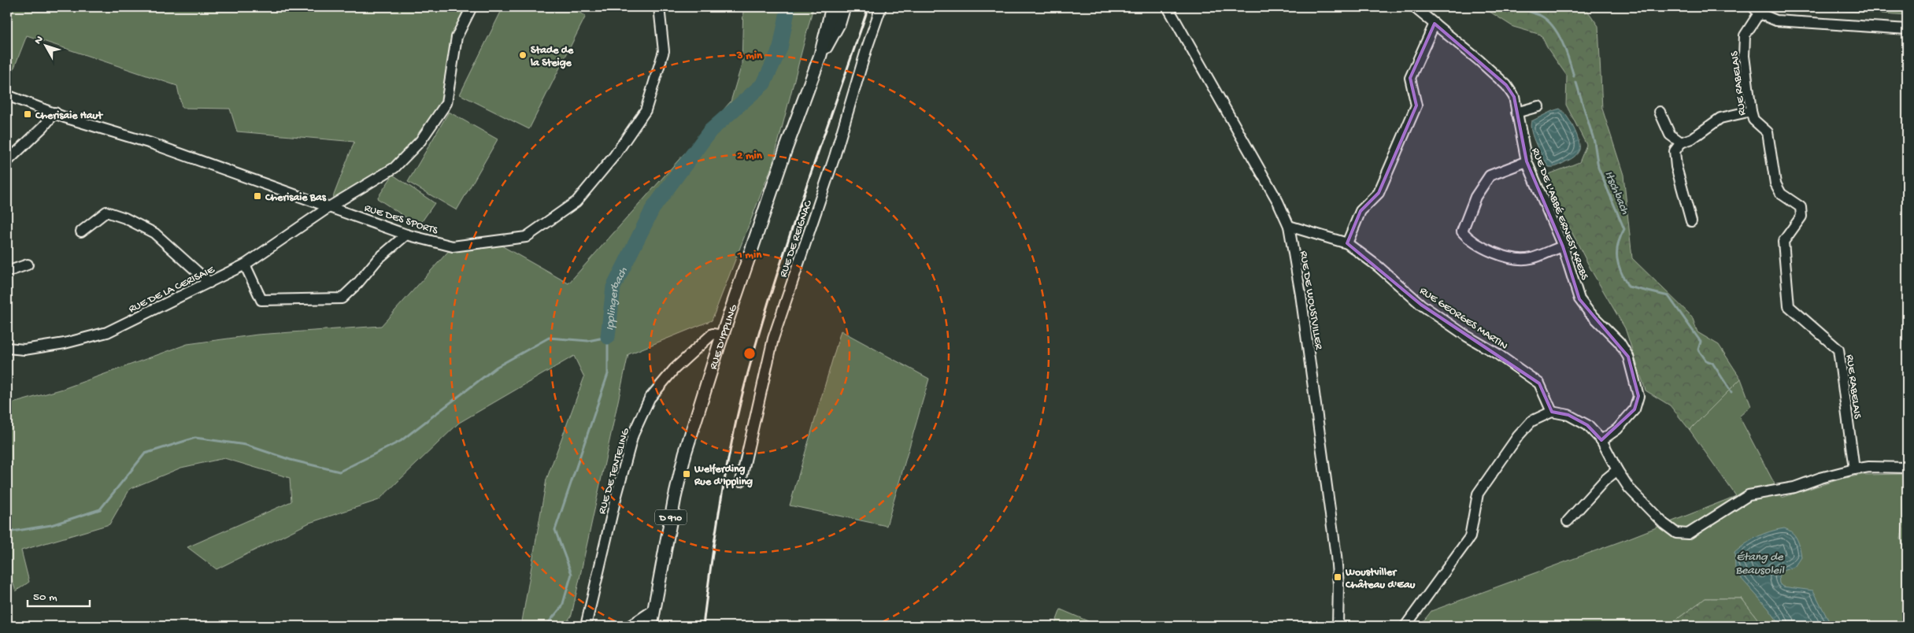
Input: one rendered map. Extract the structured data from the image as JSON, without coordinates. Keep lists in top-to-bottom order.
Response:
{
  "streets": {
    "main road": ["RUE D'IPPLING", "D 910"],
    "street": [
      "RUE RABELAIS",
      "RUE DE L'ABBÉ ERNEST KREBS",
      "RUE DES SPORTS",
      "RUE DE REIGNAC",
      "RUE DE LA CERISAIE",
      "RUE DE WOUSTVILLER",
      "RUE GEORGES MARTIN",
      "RUE DE TENTELING"
    ]
  },
  "crossings": [
    ["RUE DES SPORTS", "RUE DE LA CERISAIE"],
    ["RUE DE WOUSTVILLER", "RUE GEORGES MARTIN"],
    ["RUE D'IPPLING", "RUE DE TENTELING"]
  ],
  "water": ["Itschbach", "Ipplingerbach", "Étang de Beausoleil"],
  "places": {
    "other": ["Stade de la Steige"],
    "transit": [
      "Cherisaie Haut",
      "Cherisaie Bas",
      "Welferding Rue d'Ippling",
      "Woustviller Château d'Eau"
    ]
  },
  "scale_bar": "50 m",
  "north": "top left",
  "rings": ["3 min", "2 min", "1 min"]
}
